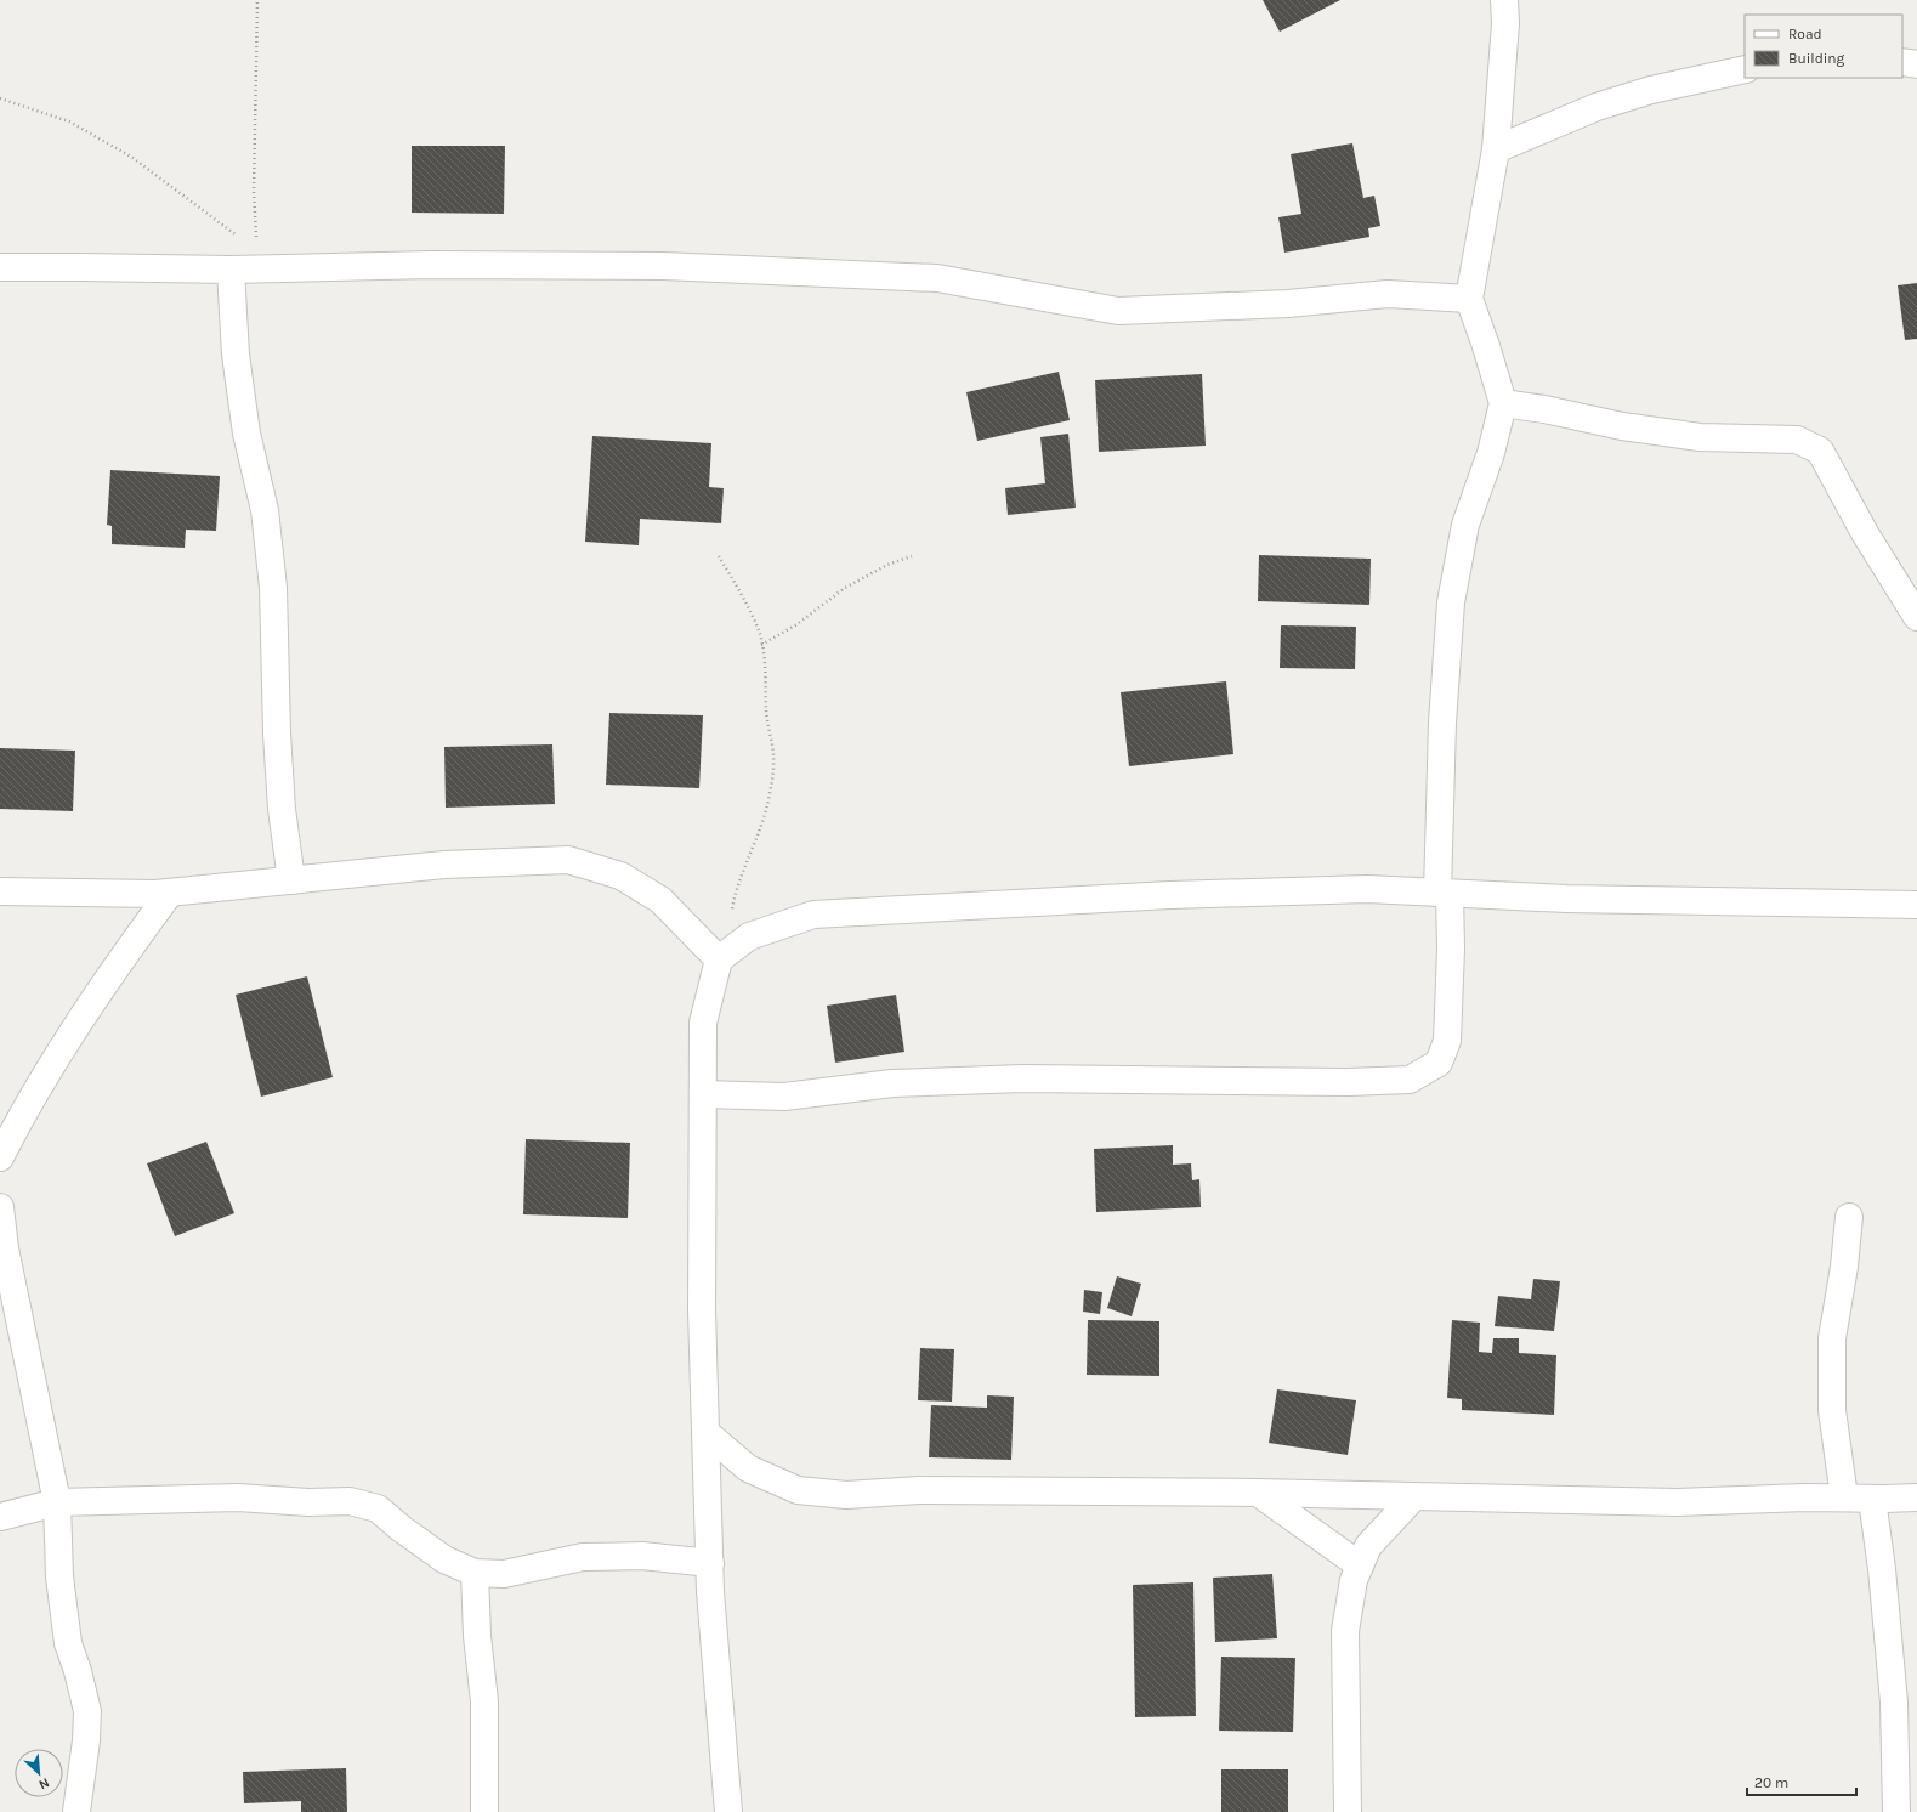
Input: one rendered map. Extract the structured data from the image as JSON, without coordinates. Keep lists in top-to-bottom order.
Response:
{
  "legend": ["Road", "Building"],
  "scale_bar": "20 m",
  "north": "bottom right"
}
